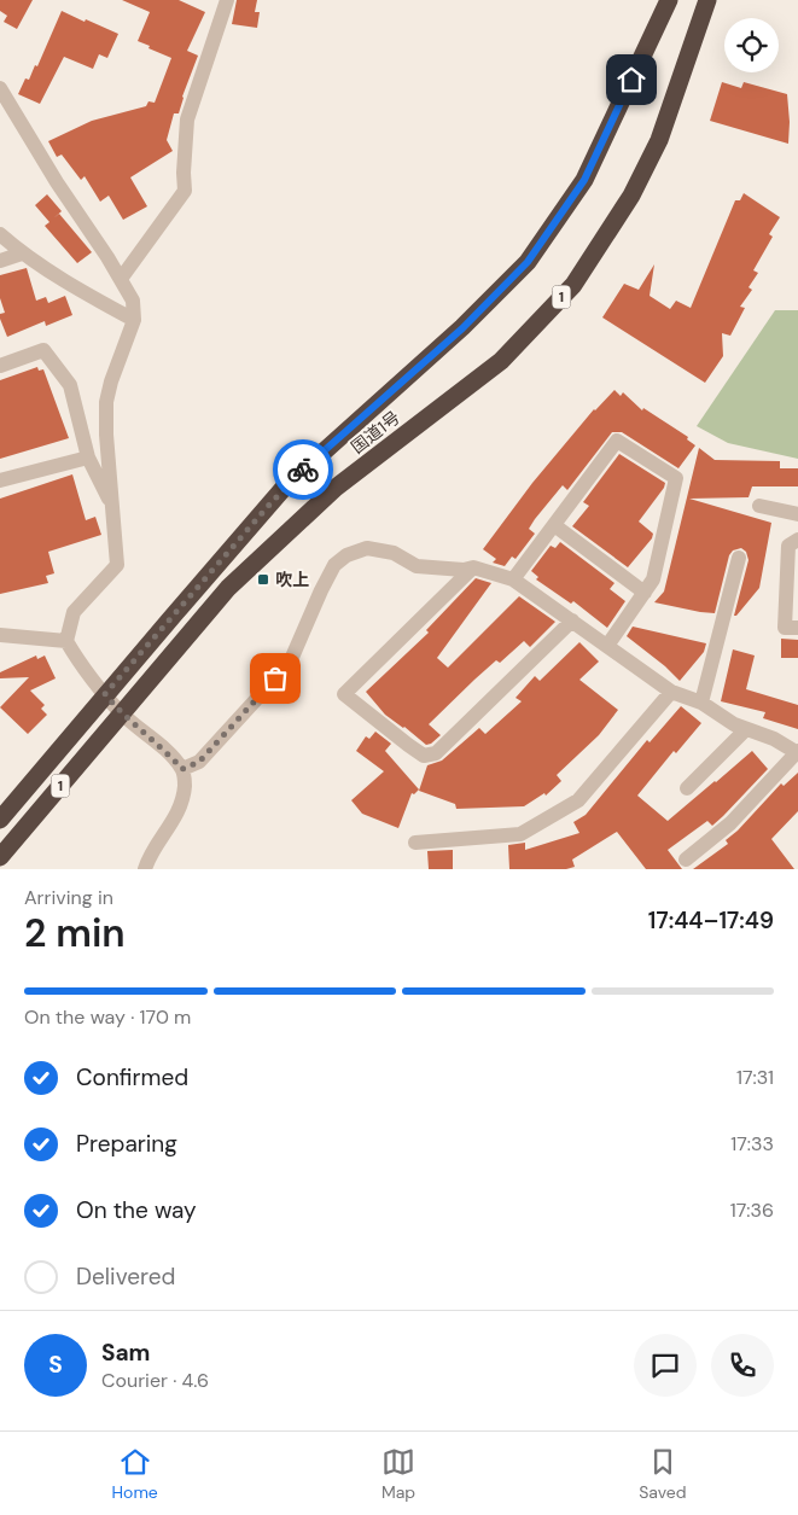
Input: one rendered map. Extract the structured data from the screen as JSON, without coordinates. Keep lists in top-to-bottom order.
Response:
{
  "streets": {
    "highway": ["1", "国道1号"]
  },
  "places": {
    "transit": ["吹上"]
  },
  "page": {
    "heading": ["2 min", "Arriving in", "17:44–17:49"],
    "panel": ["Sam", "Courier · 4.6"],
    "bar": "On the way · 170 m",
    "list": [
      ["Confirmed", "17:31"],
      ["Preparing", "17:33"],
      ["On the way", "17:36"],
      "Delivered"
    ],
    "round": "S",
    "tabs": ["Home", "Map", "Saved"]
  }
}
